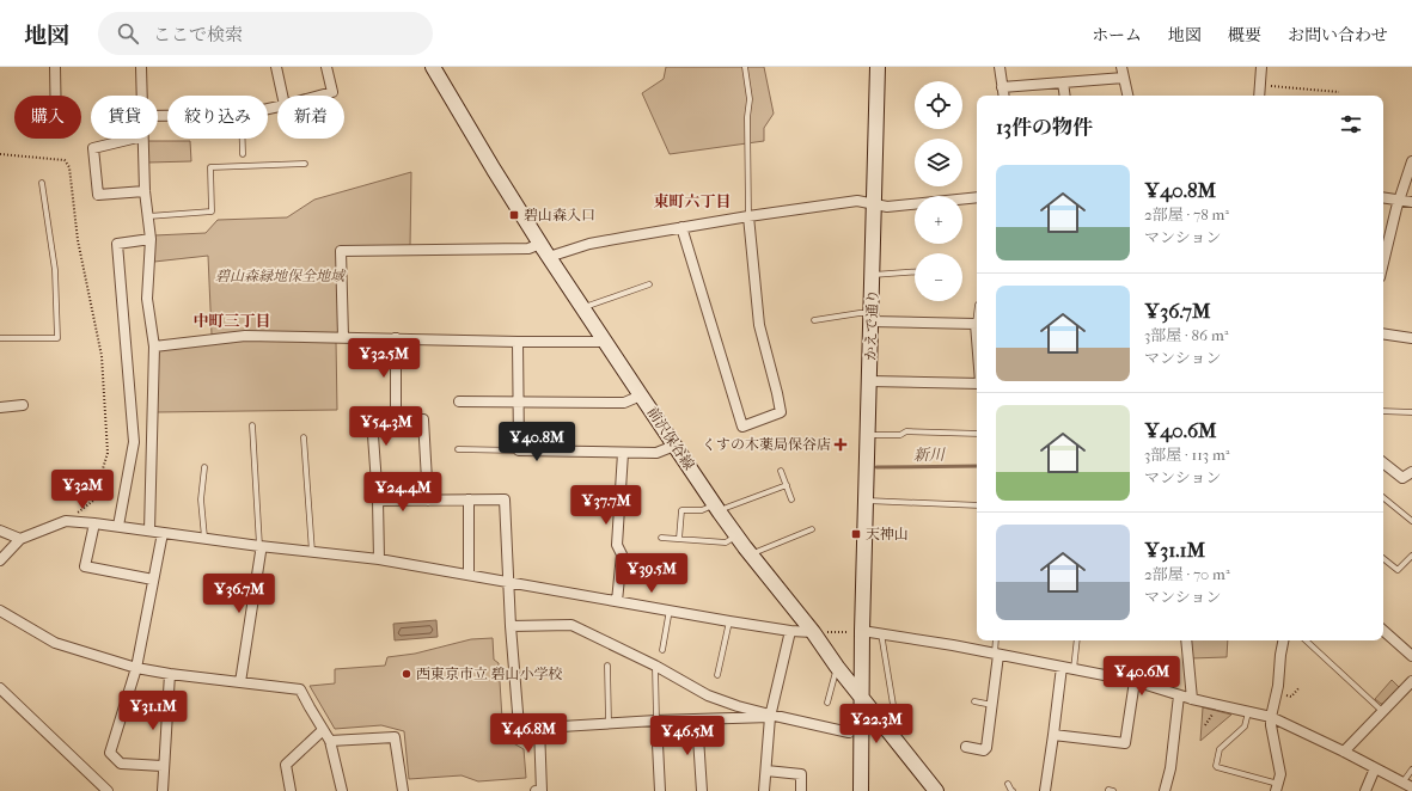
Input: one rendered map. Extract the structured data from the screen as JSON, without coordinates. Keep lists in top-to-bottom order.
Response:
{
  "streets": {
    "main road": ["かえで通り", "前沢保谷線"]
  },
  "crossings": [
    ["かえで通り", "前沢保谷線"]
  ],
  "districts": ["東町六丁目", "中町三丁目"],
  "water": ["新川"],
  "parks": ["碧山森緑地保全地域"],
  "places": {
    "transit": ["碧山森入口", "天神山"],
    "health": ["くすの木薬局保谷店"],
    "other": ["西東京市立 碧山小学校"]
  },
  "page": {
    "header": "地図",
    "search": "ここで検索",
    "nav": [
      "ホーム",
      "地図",
      "概要",
      "お問い合わせ"
    ],
    "map_buttons": ["+", "−"],
    "chip": [
      "購入",
      "賃貸",
      "絞り込み",
      "新着"
    ],
    "heading": "13件の物件",
    "list": [
      {
        "name": "¥40.8M",
        "note": "2部屋 · 78 m² · マンション"
      },
      {
        "name": "¥36.7M",
        "note": "3部屋 · 86 m² · マンション"
      },
      {
        "name": "¥40.6M",
        "note": "3部屋 · 113 m² · マンション"
      },
      {
        "name": "¥31.1M",
        "note": "2部屋 · 70 m² · マンション"
      }
    ],
    "price": [
      "¥32.5M",
      "¥54.3M",
      "¥40.8M",
      "¥32M",
      "¥24.4M",
      "¥37.7M",
      "¥39.5M",
      "¥36.7M",
      "¥40.6M",
      "¥31.1M",
      "¥22.3M",
      "¥46.8M",
      "¥46.5M"
    ]
  }
}
